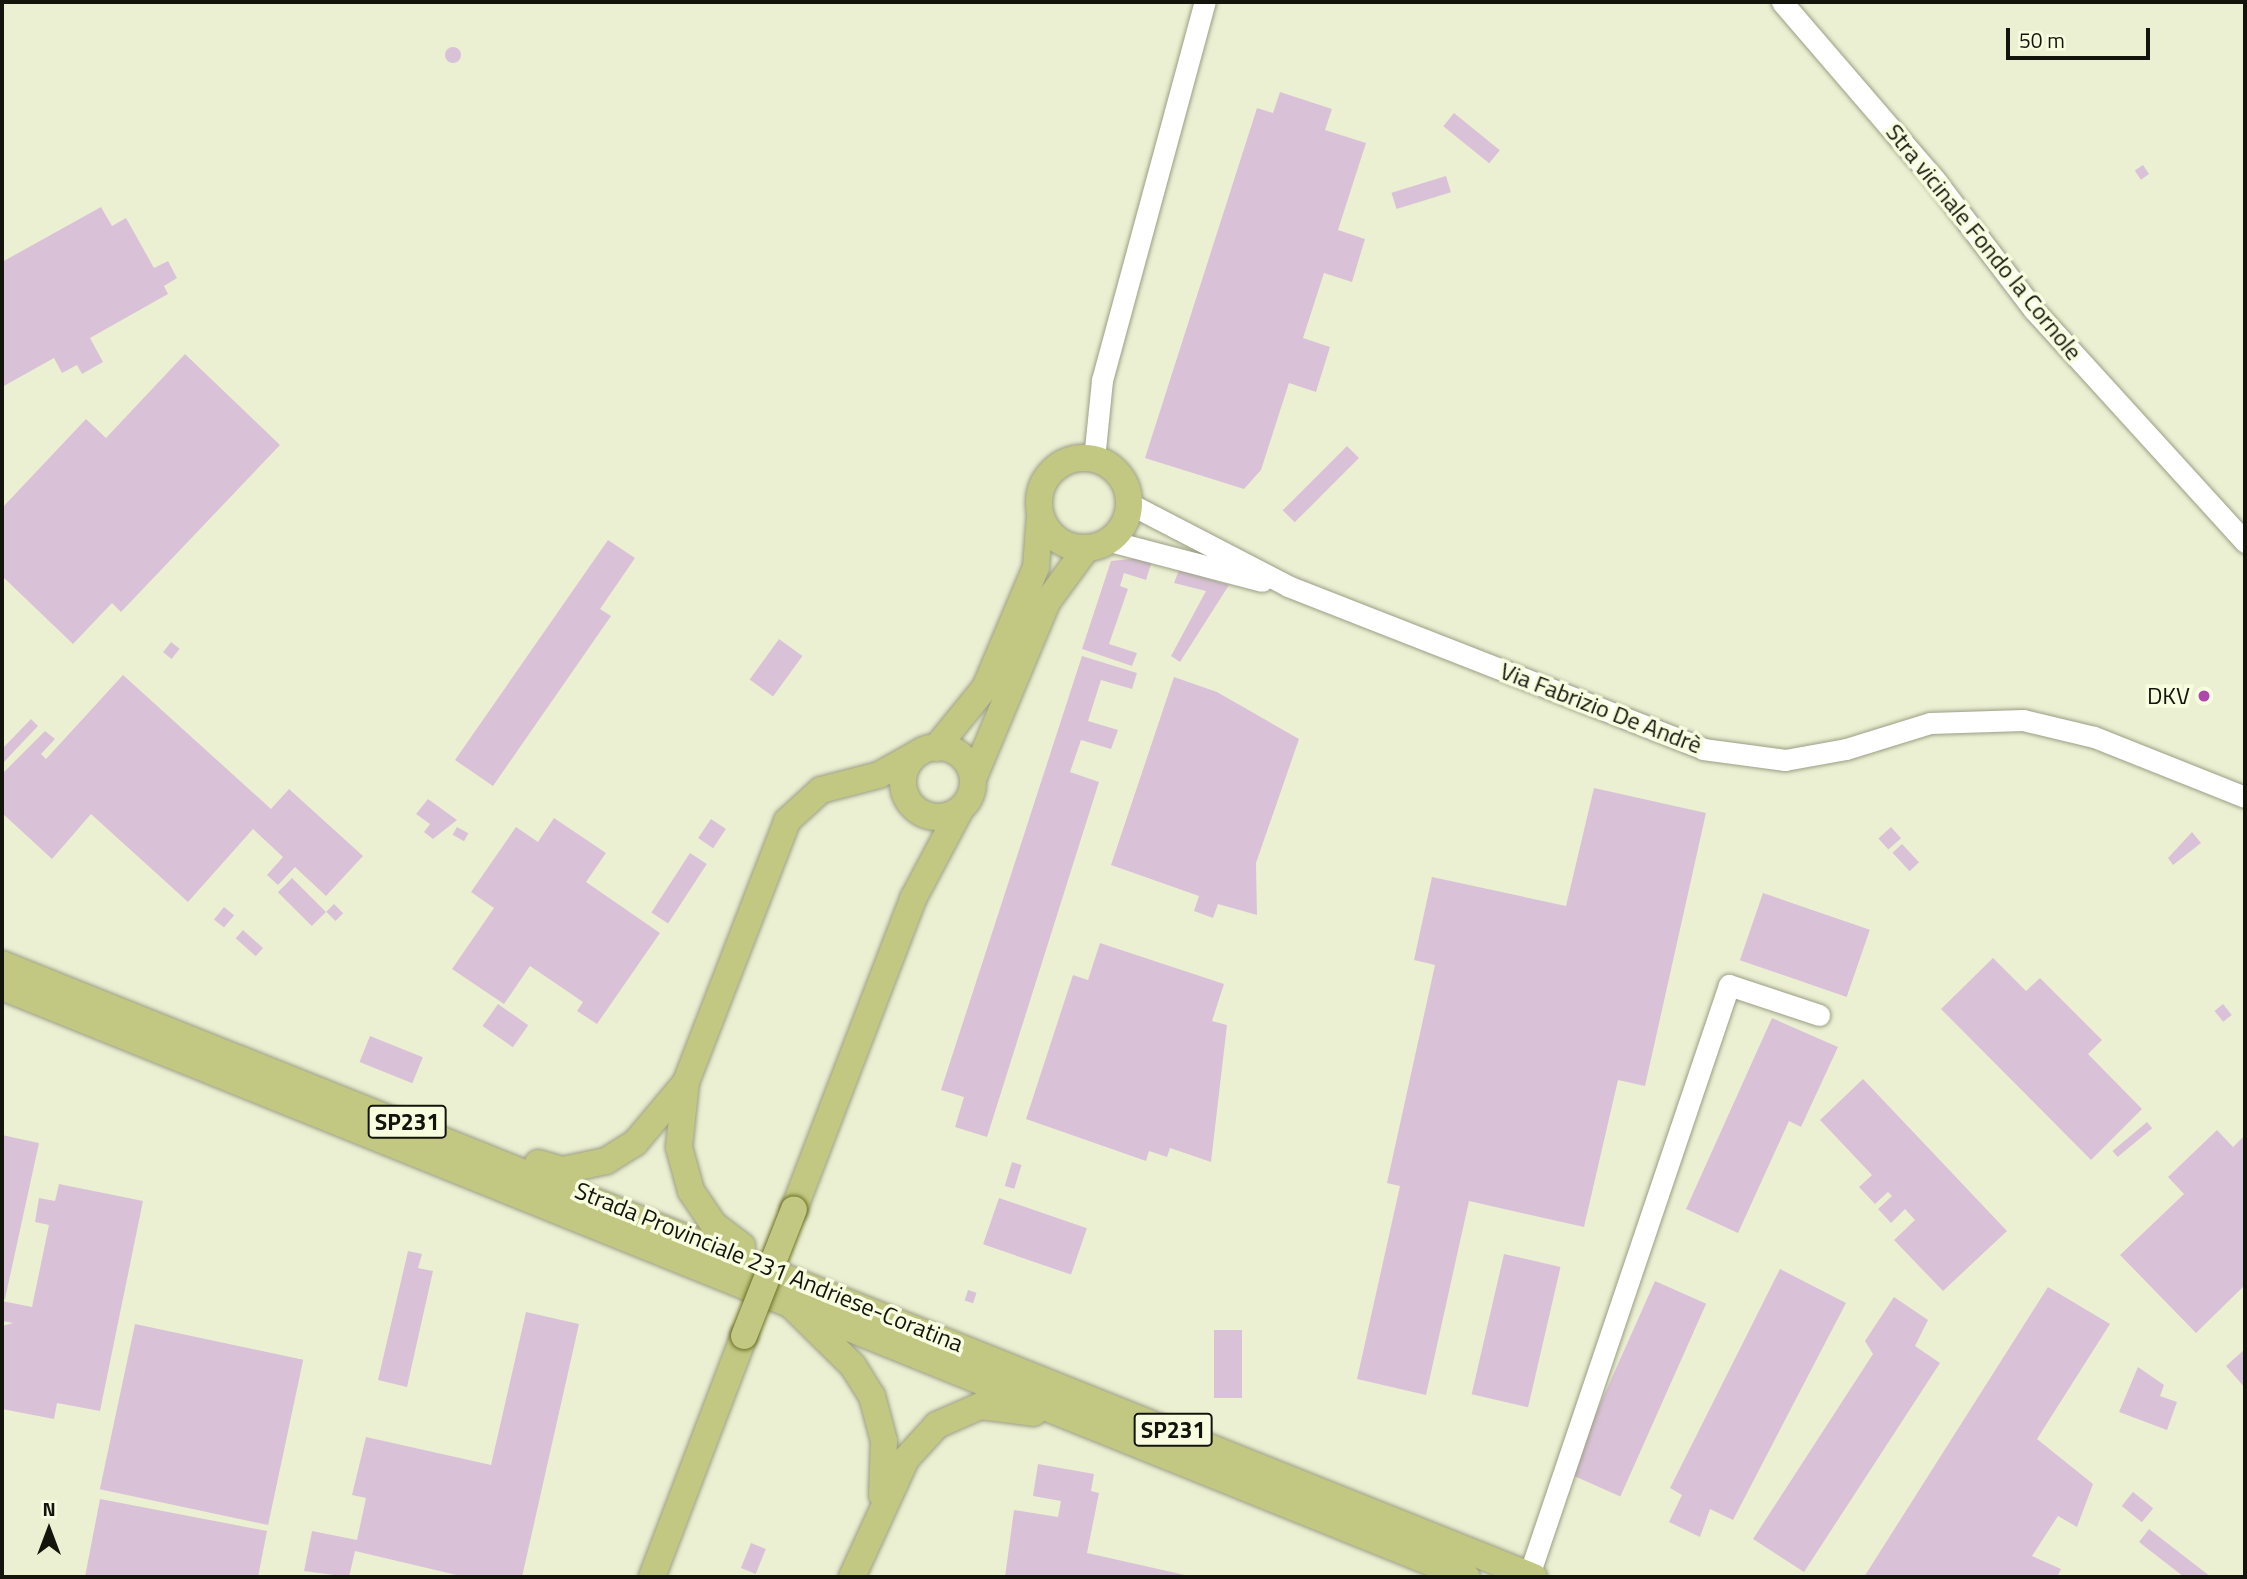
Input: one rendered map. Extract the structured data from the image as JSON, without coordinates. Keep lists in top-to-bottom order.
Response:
{
  "streets": {
    "main road": ["SP231", "Strada Provinciale 231 Andriese-Coratina"],
    "street": ["Stra vicinale Fondo la Cornole", "Via Fabrizio De Andrè"]
  },
  "places": ["DKV"],
  "scale_bar": "50 m",
  "north": "top"
}
